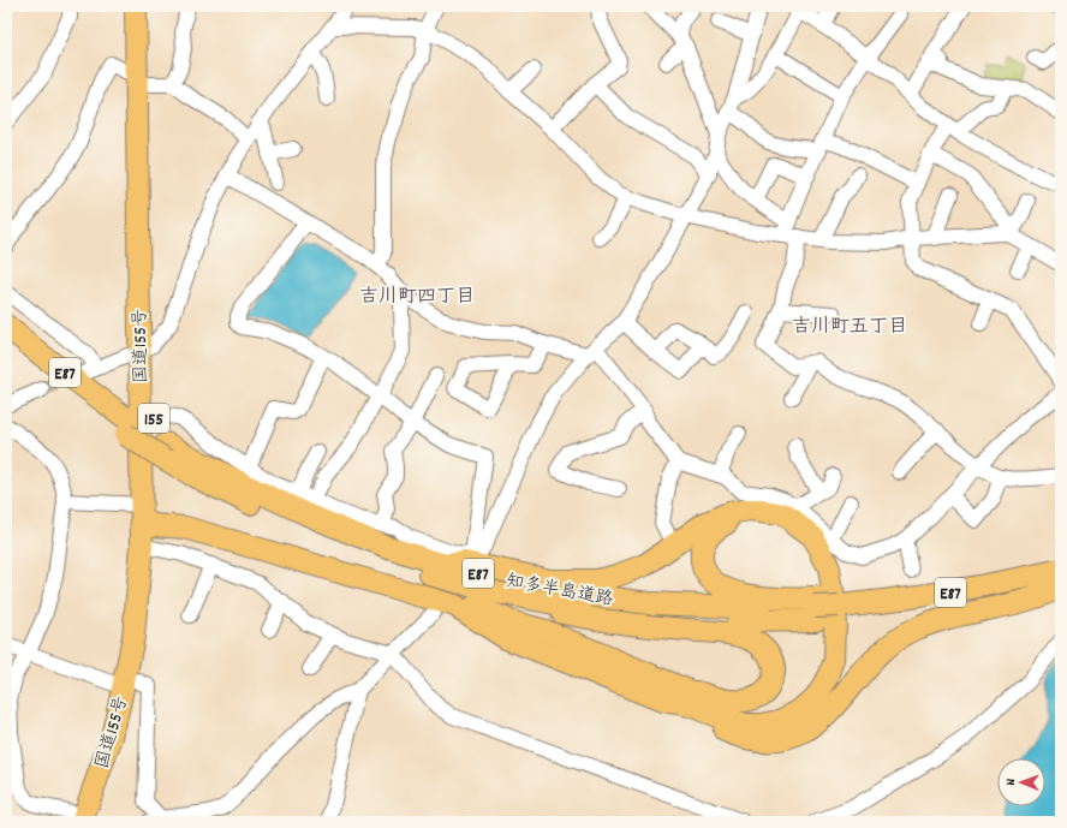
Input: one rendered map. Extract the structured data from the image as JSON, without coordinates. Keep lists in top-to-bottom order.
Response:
{
  "streets": {
    "highway": [
      "国道155号",
      "E87",
      "155",
      "知多半島道路"
    ]
  },
  "districts": ["吉川町四丁目", "吉川町五丁目"],
  "north": "left"
}
